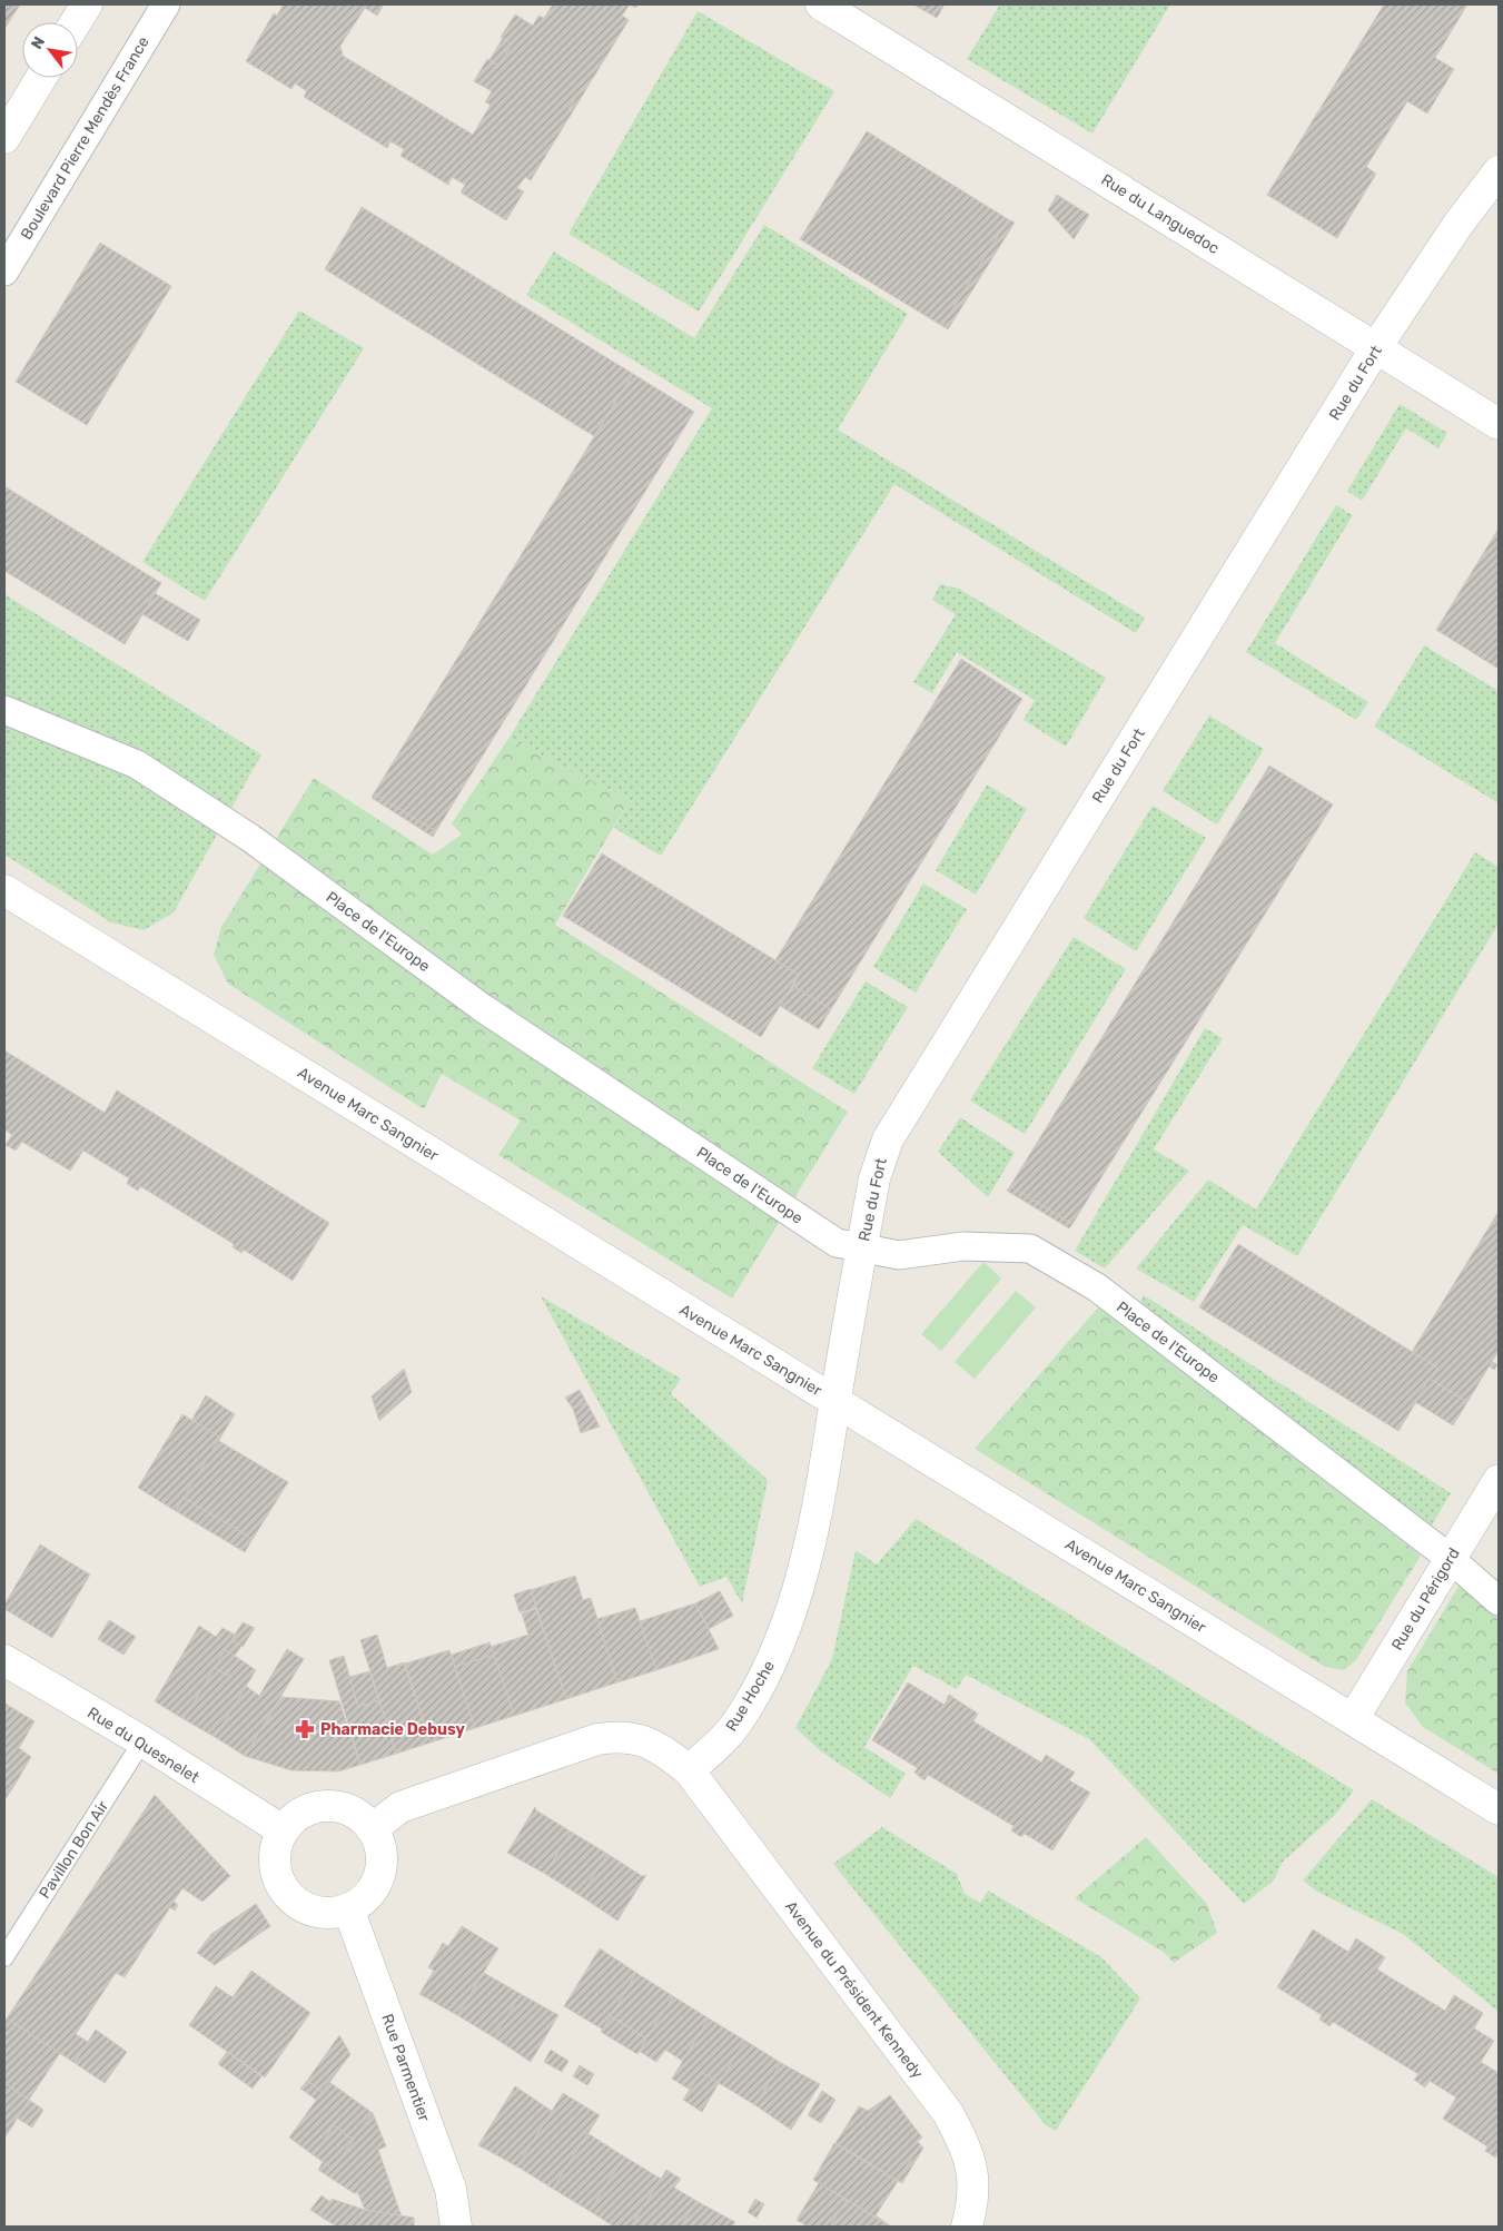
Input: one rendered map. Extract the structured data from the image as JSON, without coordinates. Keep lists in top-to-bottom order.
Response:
{
  "streets": {
    "street": [
      "Boulevard Pierre Mendès France",
      "Rue du Languedoc",
      "Rue du Fort",
      "Place de l'Europe",
      "Avenue Marc Sangnier",
      "Rue du Périgord",
      "Rue Hoche",
      "Rue du Quesnelet",
      "Avenue du Président Kennedy",
      "Rue Parmentier"
    ],
    "lane": ["Pavillon Bon Air"]
  },
  "crossings": [
    ["Rue du Languedoc", "Rue du Fort"],
    ["Rue du Fort", "Place de l'Europe"],
    ["Rue du Fort", "Avenue Marc Sangnier"],
    ["Rue du Fort", "Rue Hoche"],
    ["Place de l'Europe", "Rue du Périgord"],
    ["Avenue Marc Sangnier", "Rue du Périgord"],
    ["Avenue Marc Sangnier", "Rue Hoche"],
    ["Rue Hoche", "Avenue du Président Kennedy"],
    ["Rue du Quesnelet", "Pavillon Bon Air"],
    ["Rue du Quesnelet", "Rue Parmentier"]
  ],
  "places": {
    "pharmacy": ["Pharmacie Debusy"]
  },
  "north": "top left"
}
